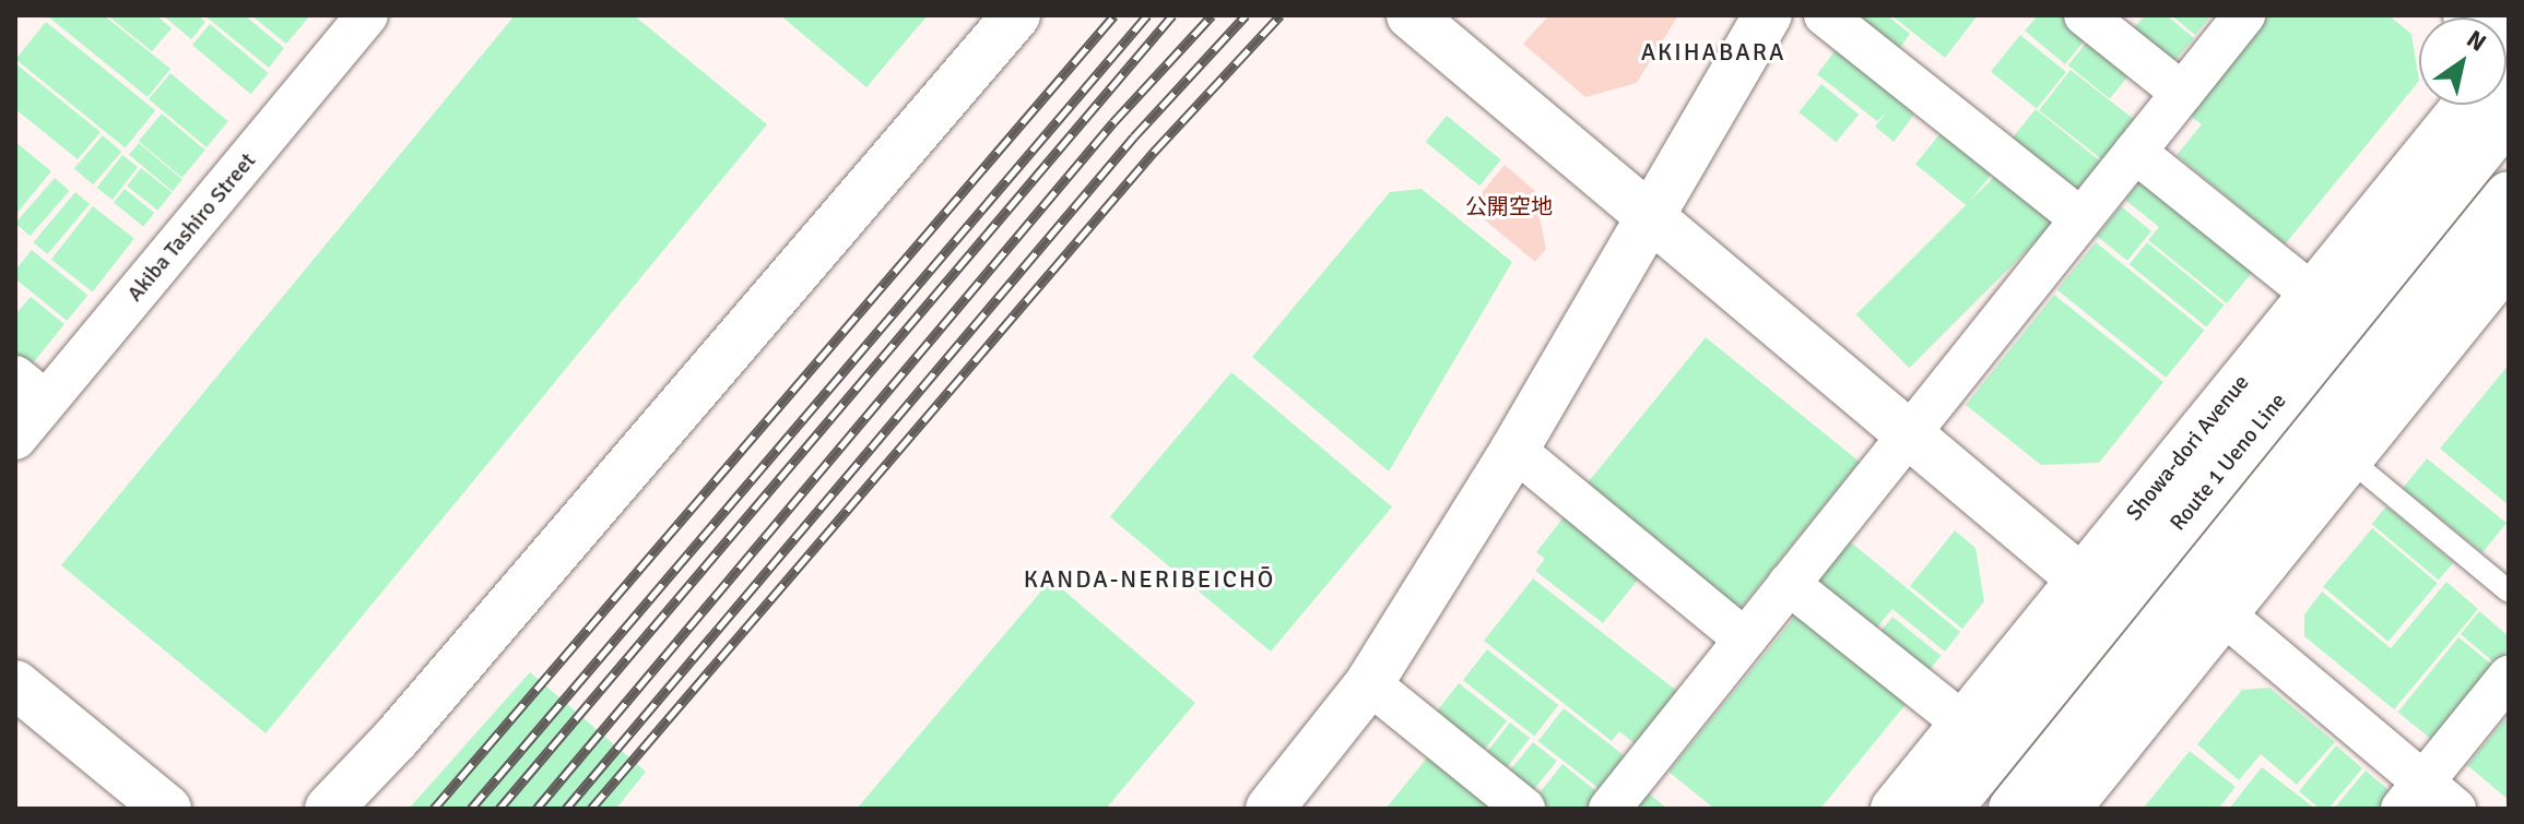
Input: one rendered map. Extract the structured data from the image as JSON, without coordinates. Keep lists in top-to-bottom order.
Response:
{
  "streets": {
    "main road": ["Showa-dori Avenue", "Route 1 Ueno Line"],
    "street": ["Akiba Tashiro Street"]
  },
  "districts": ["AKIHABARA", "KANDA-NERIBEICHŌ"],
  "parks": ["公開空地"],
  "north": "top right"
}
